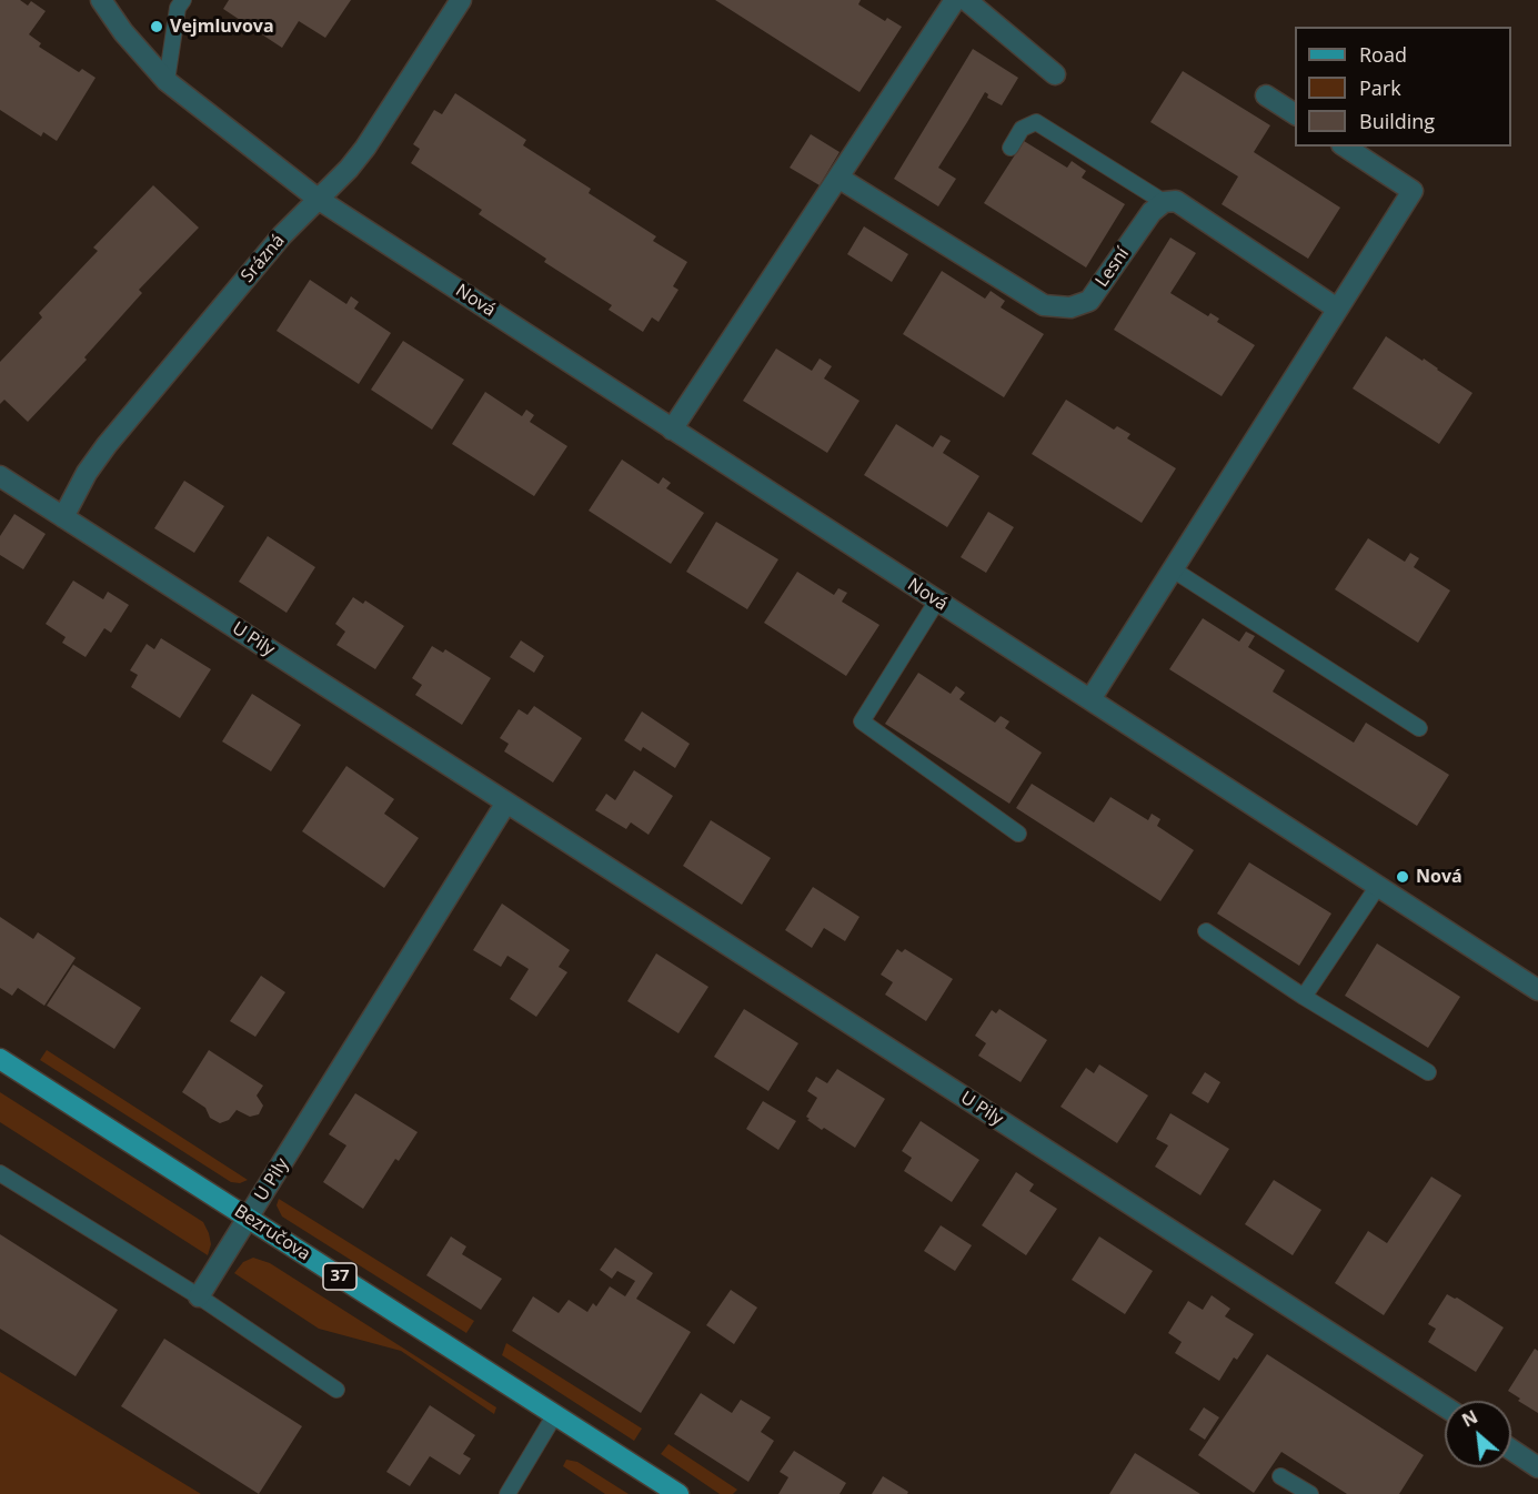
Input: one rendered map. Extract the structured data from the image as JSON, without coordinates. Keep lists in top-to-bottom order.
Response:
{
  "streets": {
    "main road": ["Bezručova", "37"],
    "street": [
      "Srázná",
      "Lesní",
      "Nová",
      "U Pily"
    ]
  },
  "crossings": [
    ["Srázná", "Nová"],
    ["Srázná", "U Pily"],
    ["U Pily", "Bezručova"]
  ],
  "places": ["Vejmluvova", "Nová"],
  "legend": ["Road", "Park", "Building"],
  "north": "top left"
}
